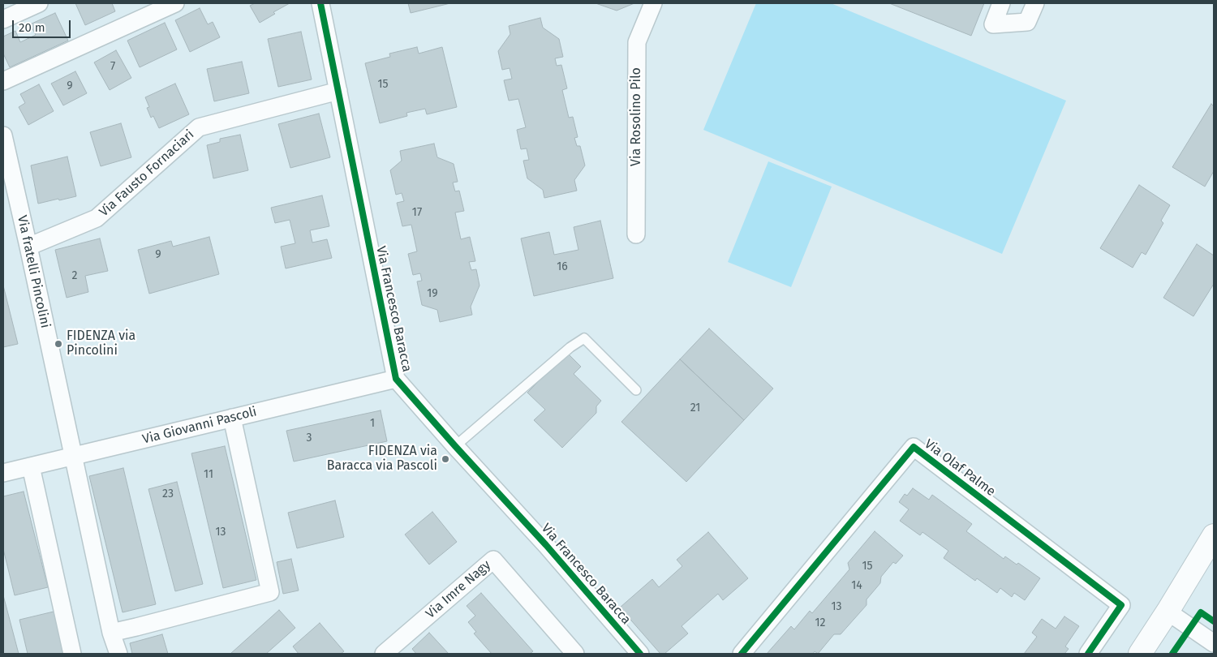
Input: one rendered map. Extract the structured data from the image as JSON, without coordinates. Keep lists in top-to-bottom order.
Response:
{
  "streets": {
    "street": [
      "Via Rosolino Pilo",
      "Via Fausto Fornaciari",
      "Via fratelli Pincolini",
      "Via Francesco Baracca",
      "Via Giovanni Pascoli",
      "Via Olaf Palme",
      "Via Imre Nagy"
    ]
  },
  "crossings": [
    ["Via Fausto Fornaciari", "Via fratelli Pincolini"],
    ["Via Fausto Fornaciari", "Via Francesco Baracca"],
    ["Via fratelli Pincolini", "Via Giovanni Pascoli"],
    ["Via Francesco Baracca", "Via Giovanni Pascoli"]
  ],
  "places": ["FIDENZA via Pincolini", "FIDENZA via Baracca via Pascoli"],
  "house_numbers": [
    "7",
    "15",
    "9",
    "17",
    "9",
    "16",
    "2",
    "19",
    "21",
    "1",
    "3",
    "11",
    "23",
    "13",
    "15",
    "14",
    "13",
    "12"
  ],
  "scale_bar": "20 m"
}
